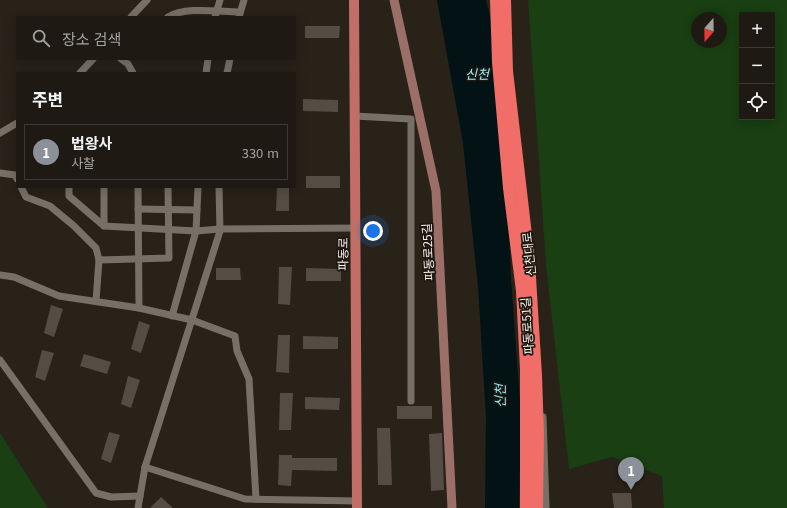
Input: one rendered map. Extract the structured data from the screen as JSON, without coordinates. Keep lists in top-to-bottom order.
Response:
{
  "streets": {
    "highway": ["신천대로"],
    "main road": ["파동로"],
    "street": ["파동로25길", "파동로51길"]
  },
  "crossings": [
    ["신천대로", "파동로51길"]
  ],
  "water": ["신천"],
  "north": "bottom",
  "page": {
    "map_buttons": ["+", "−"],
    "search": "장소 검색",
    "heading": "주변",
    "list": [
      {
        "mark": "1",
        "name": "법왕사",
        "note": "사찰",
        "value": "330 m"
      }
    ],
    "pins": "1"
  }
}
